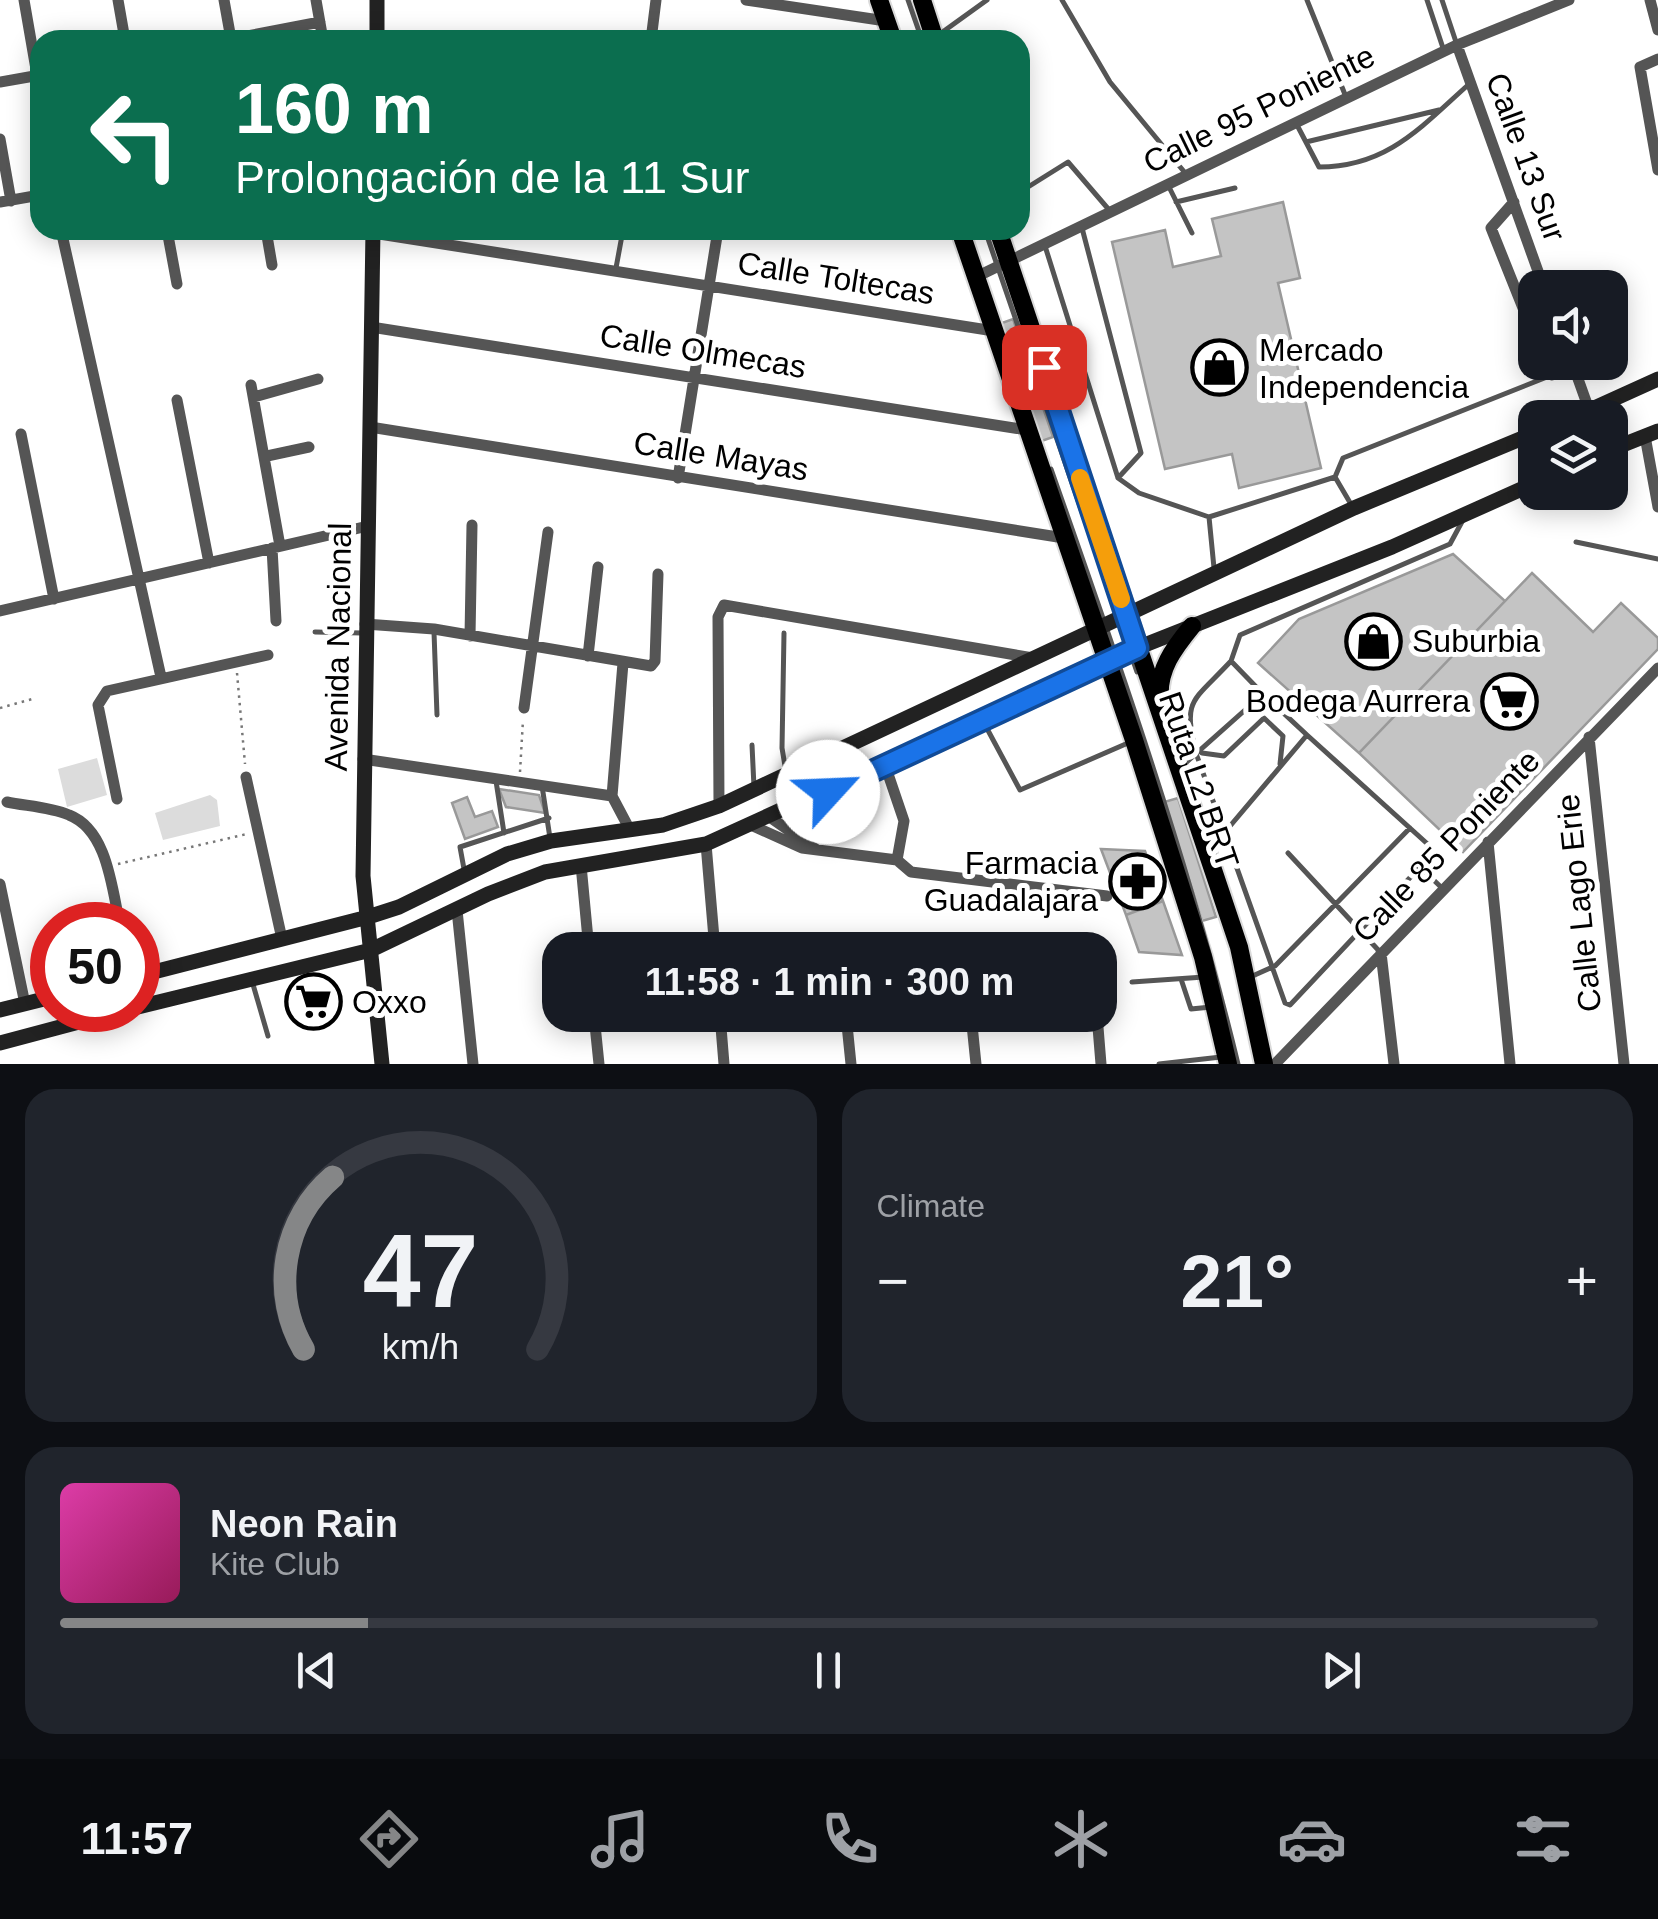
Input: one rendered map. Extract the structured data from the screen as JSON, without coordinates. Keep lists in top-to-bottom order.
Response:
{
  "streets": {
    "main road": ["Avenida Nacional"],
    "street": [
      "Calle 95 Poniente",
      "Calle 13 Sur",
      "Calle Toltecas",
      "Calle Olmecas",
      "Calle Mayas",
      "Calle 85 Poniente",
      "Calle Lago Erie"
    ],
    "lane": ["Ruta L2 BRT"]
  },
  "crossings": [
    ["Calle 95 Poniente", "Calle 13 Sur"],
    ["Calle Olmecas", "Avenida Nacional"],
    ["Calle Mayas", "Avenida Nacional"],
    ["Calle 85 Poniente", "Calle Lago Erie"]
  ],
  "places": {
    "shop": ["Mercado Independencia", "Suburbia"],
    "supermarket": ["Bodega Aurrera", "Oxxo"],
    "pharmacy": ["Farmacia Guadalajara"]
  },
  "page": {
    "turn": ["160 m", "Prolongación de la 11 Sur"],
    "limit": "50",
    "trip": "11:58 · 1 min · 300 m",
    "tile": "Climate",
    "heat": ["−", "21°", "+"],
    "song": ["Neon Rain", "Kite Club"],
    "tabs": "11:57",
    "gauge": ["47", "km/h"]
  }
}
